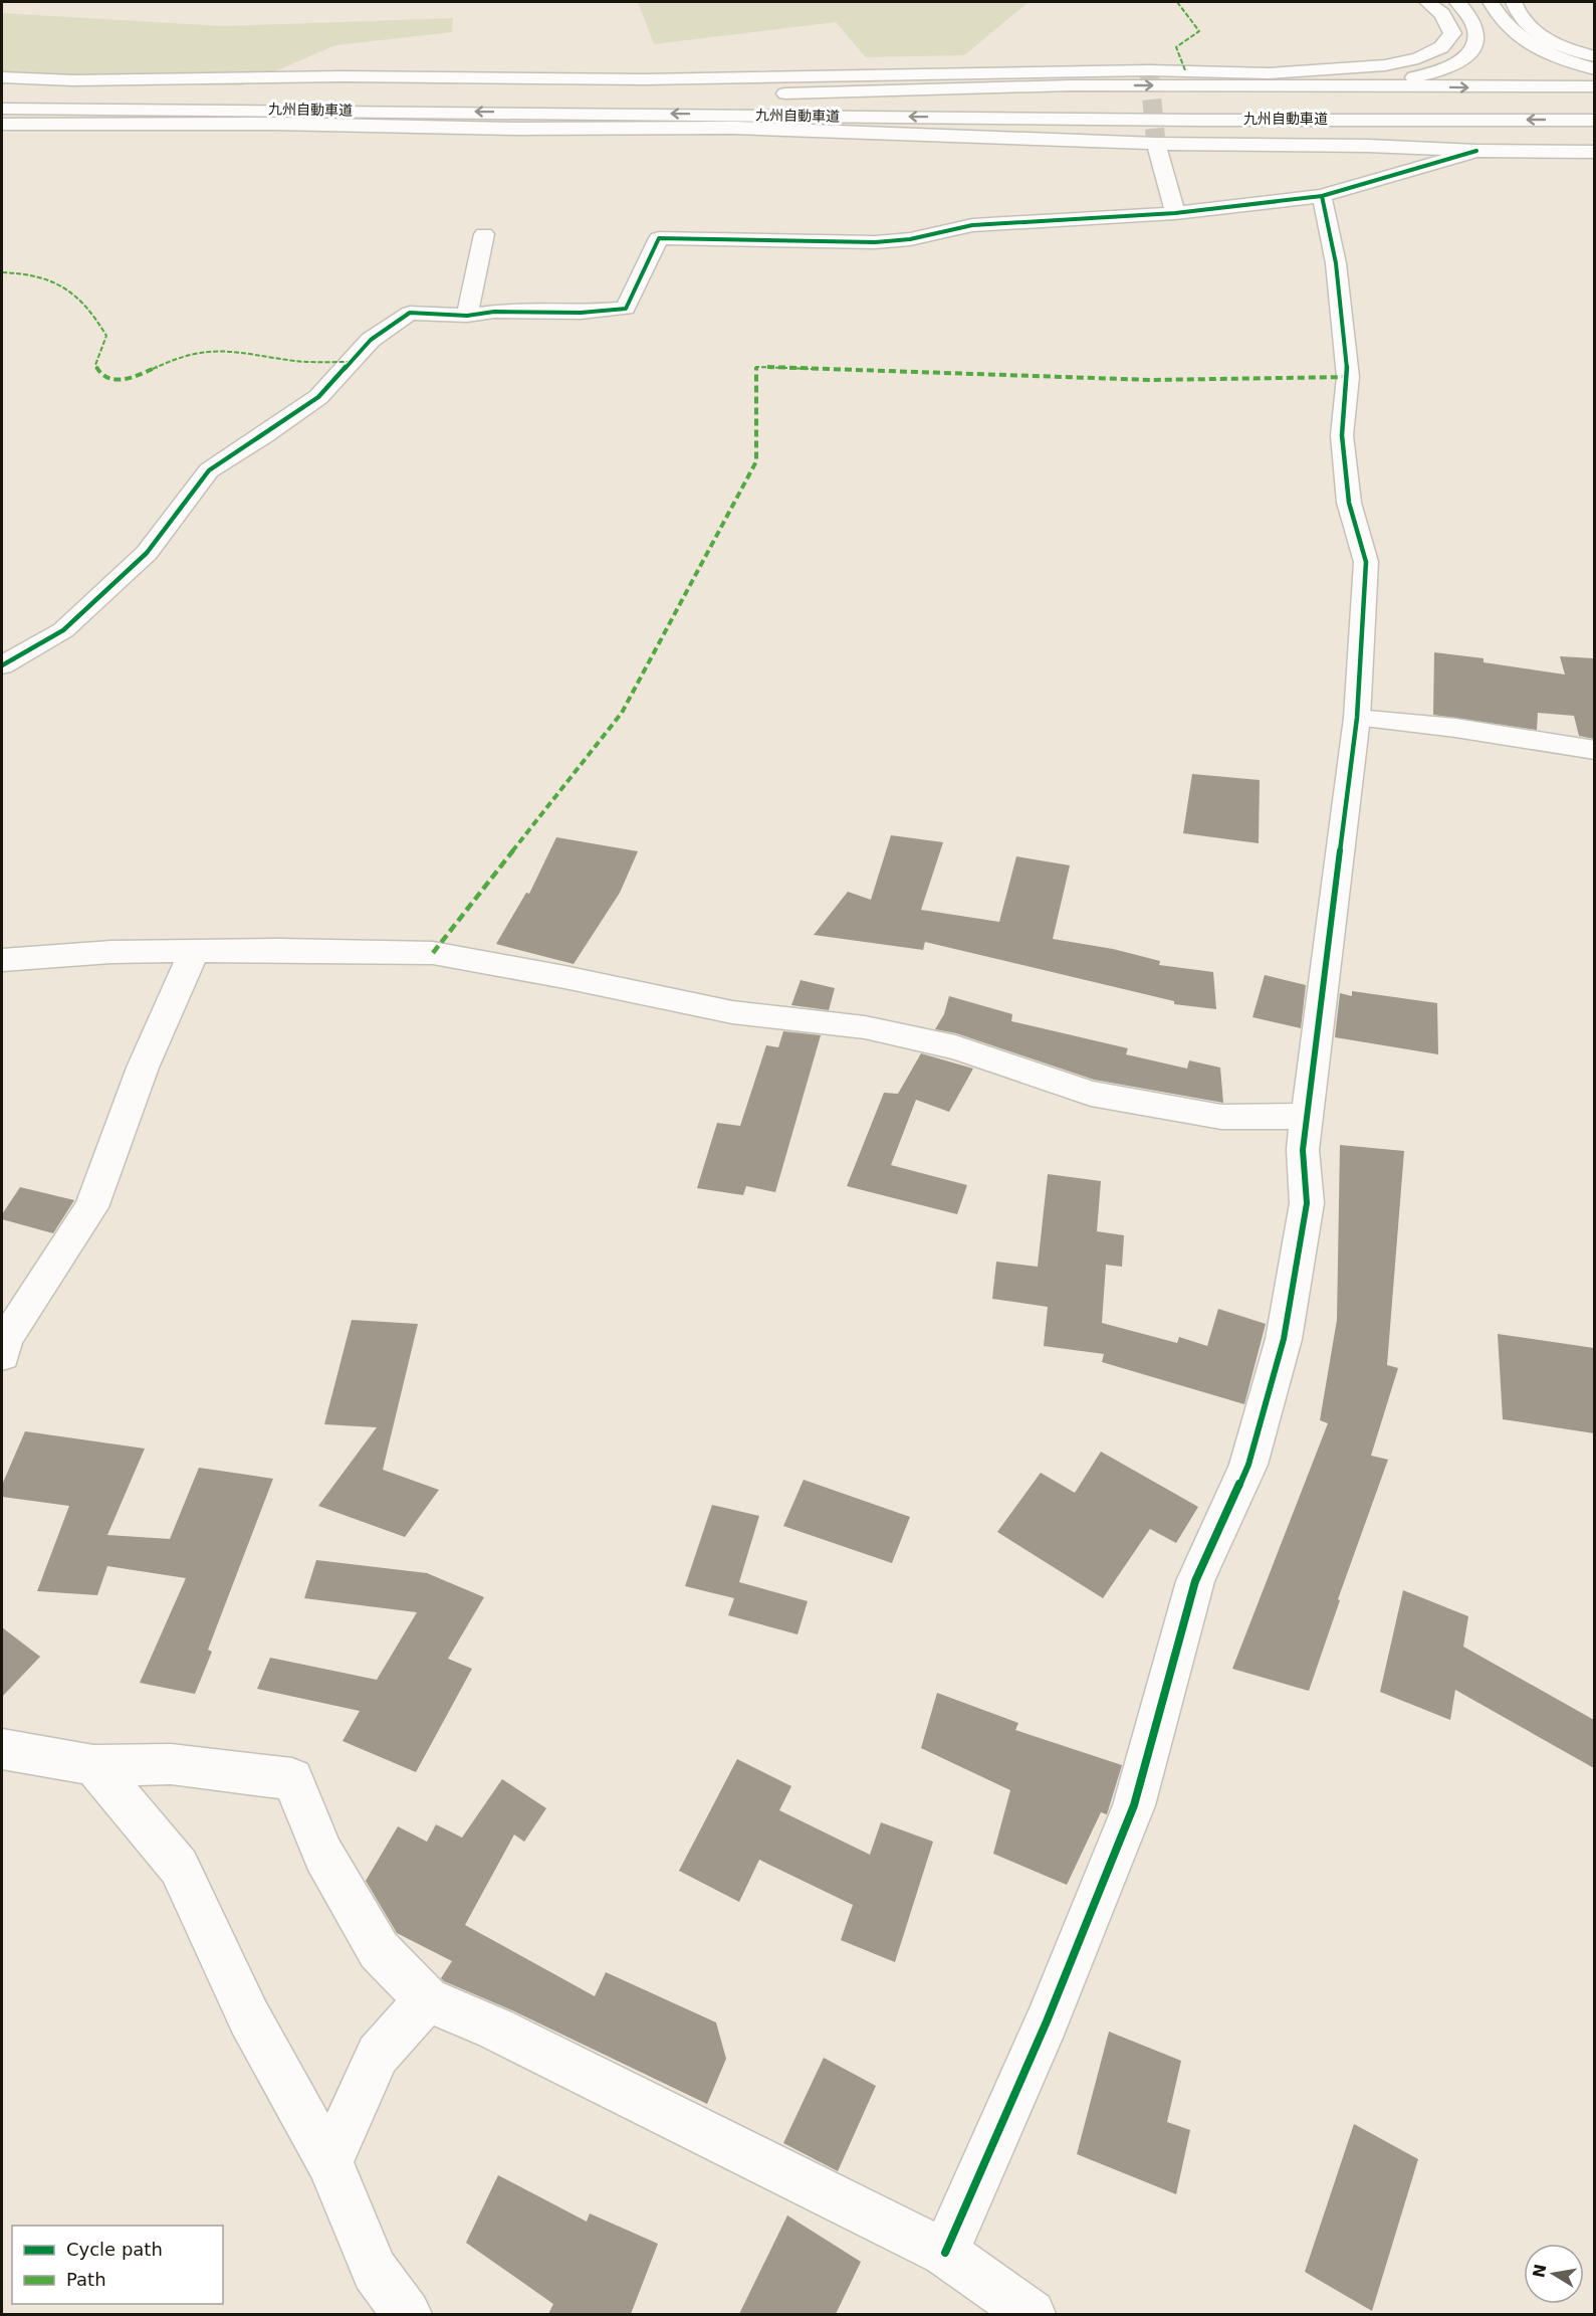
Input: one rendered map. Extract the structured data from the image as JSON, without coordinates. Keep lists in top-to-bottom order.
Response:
{
  "streets": {
    "main road": ["九州自動車道"]
  },
  "legend": ["Cycle path", "Path"],
  "north": "left"
}
